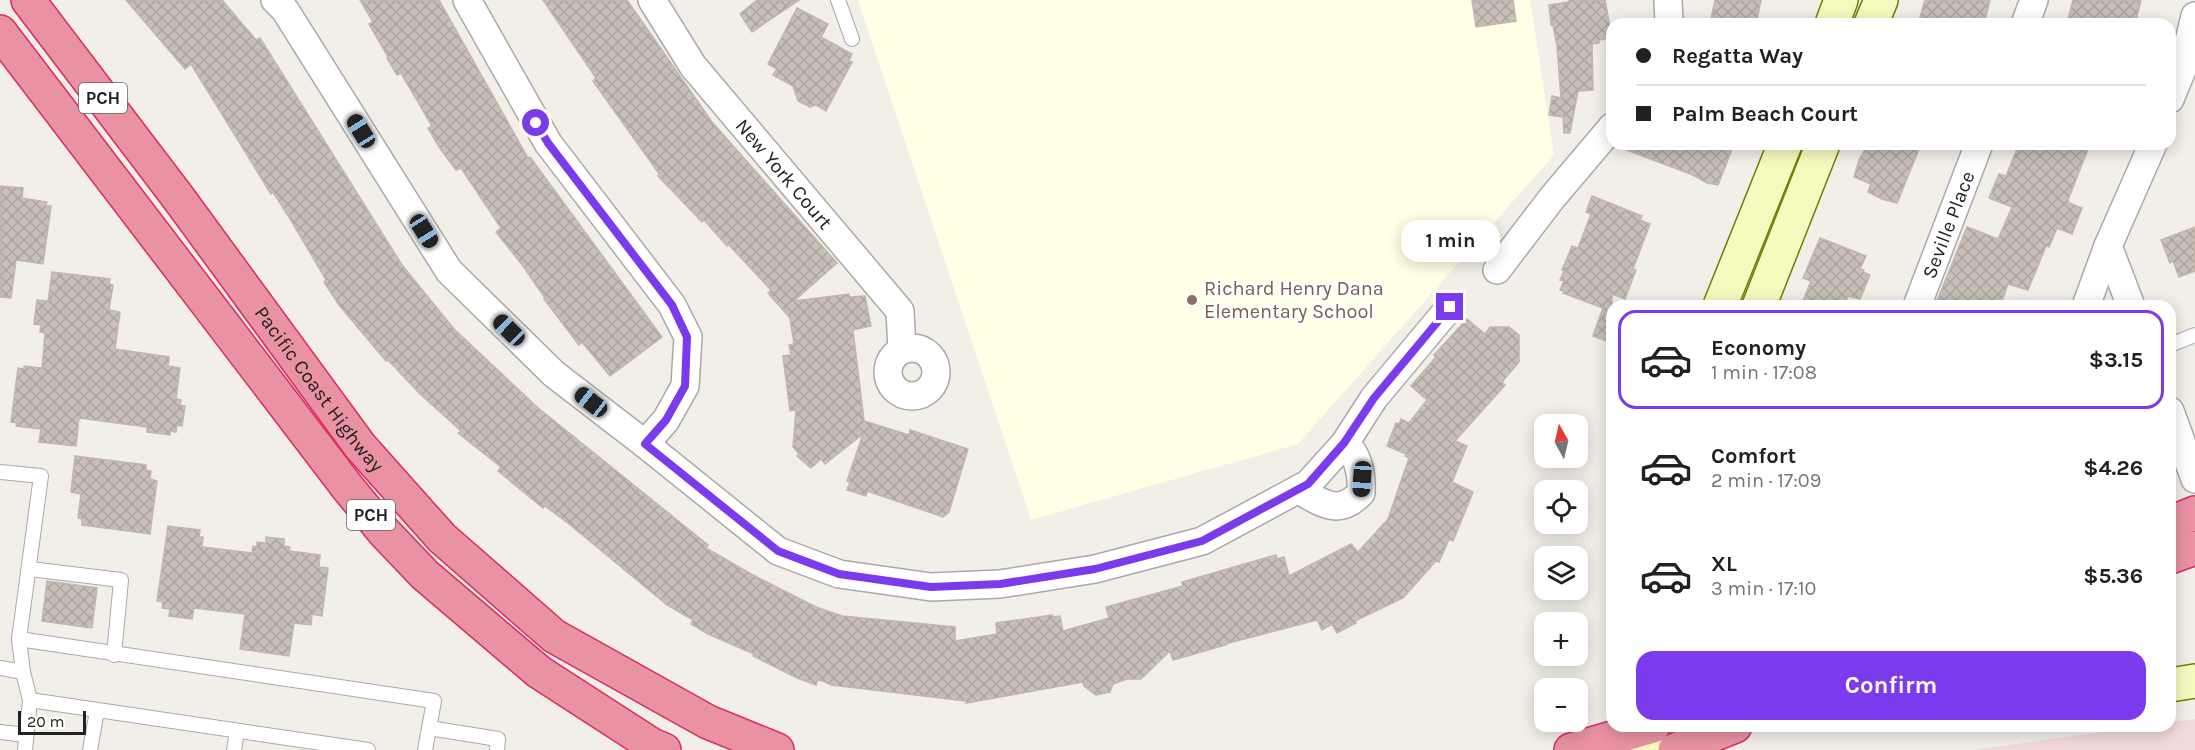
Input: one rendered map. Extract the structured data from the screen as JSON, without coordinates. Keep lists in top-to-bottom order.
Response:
{
  "streets": {
    "highway": ["PCH", "Pacific Coast Highway"],
    "street": ["New York Court", "Seville Place"]
  },
  "places": ["Richard Henry Dana Elementary School"],
  "scale_bar": "20 m",
  "north": "top",
  "page": {
    "banner": ["Regatta Way", "Palm Beach Court"],
    "bubble": "1 min",
    "list": [
      {
        "name": "Economy",
        "note": "1 min · 17:08",
        "value": "$3.15"
      },
      {
        "name": "Comfort",
        "note": "2 min · 17:09",
        "value": "$4.26"
      },
      {
        "name": "XL",
        "note": "3 min · 17:10",
        "value": "$5.36"
      }
    ],
    "map_buttons": ["+", "−"],
    "buttons": "Confirm",
    "scale": "20 m"
  }
}
